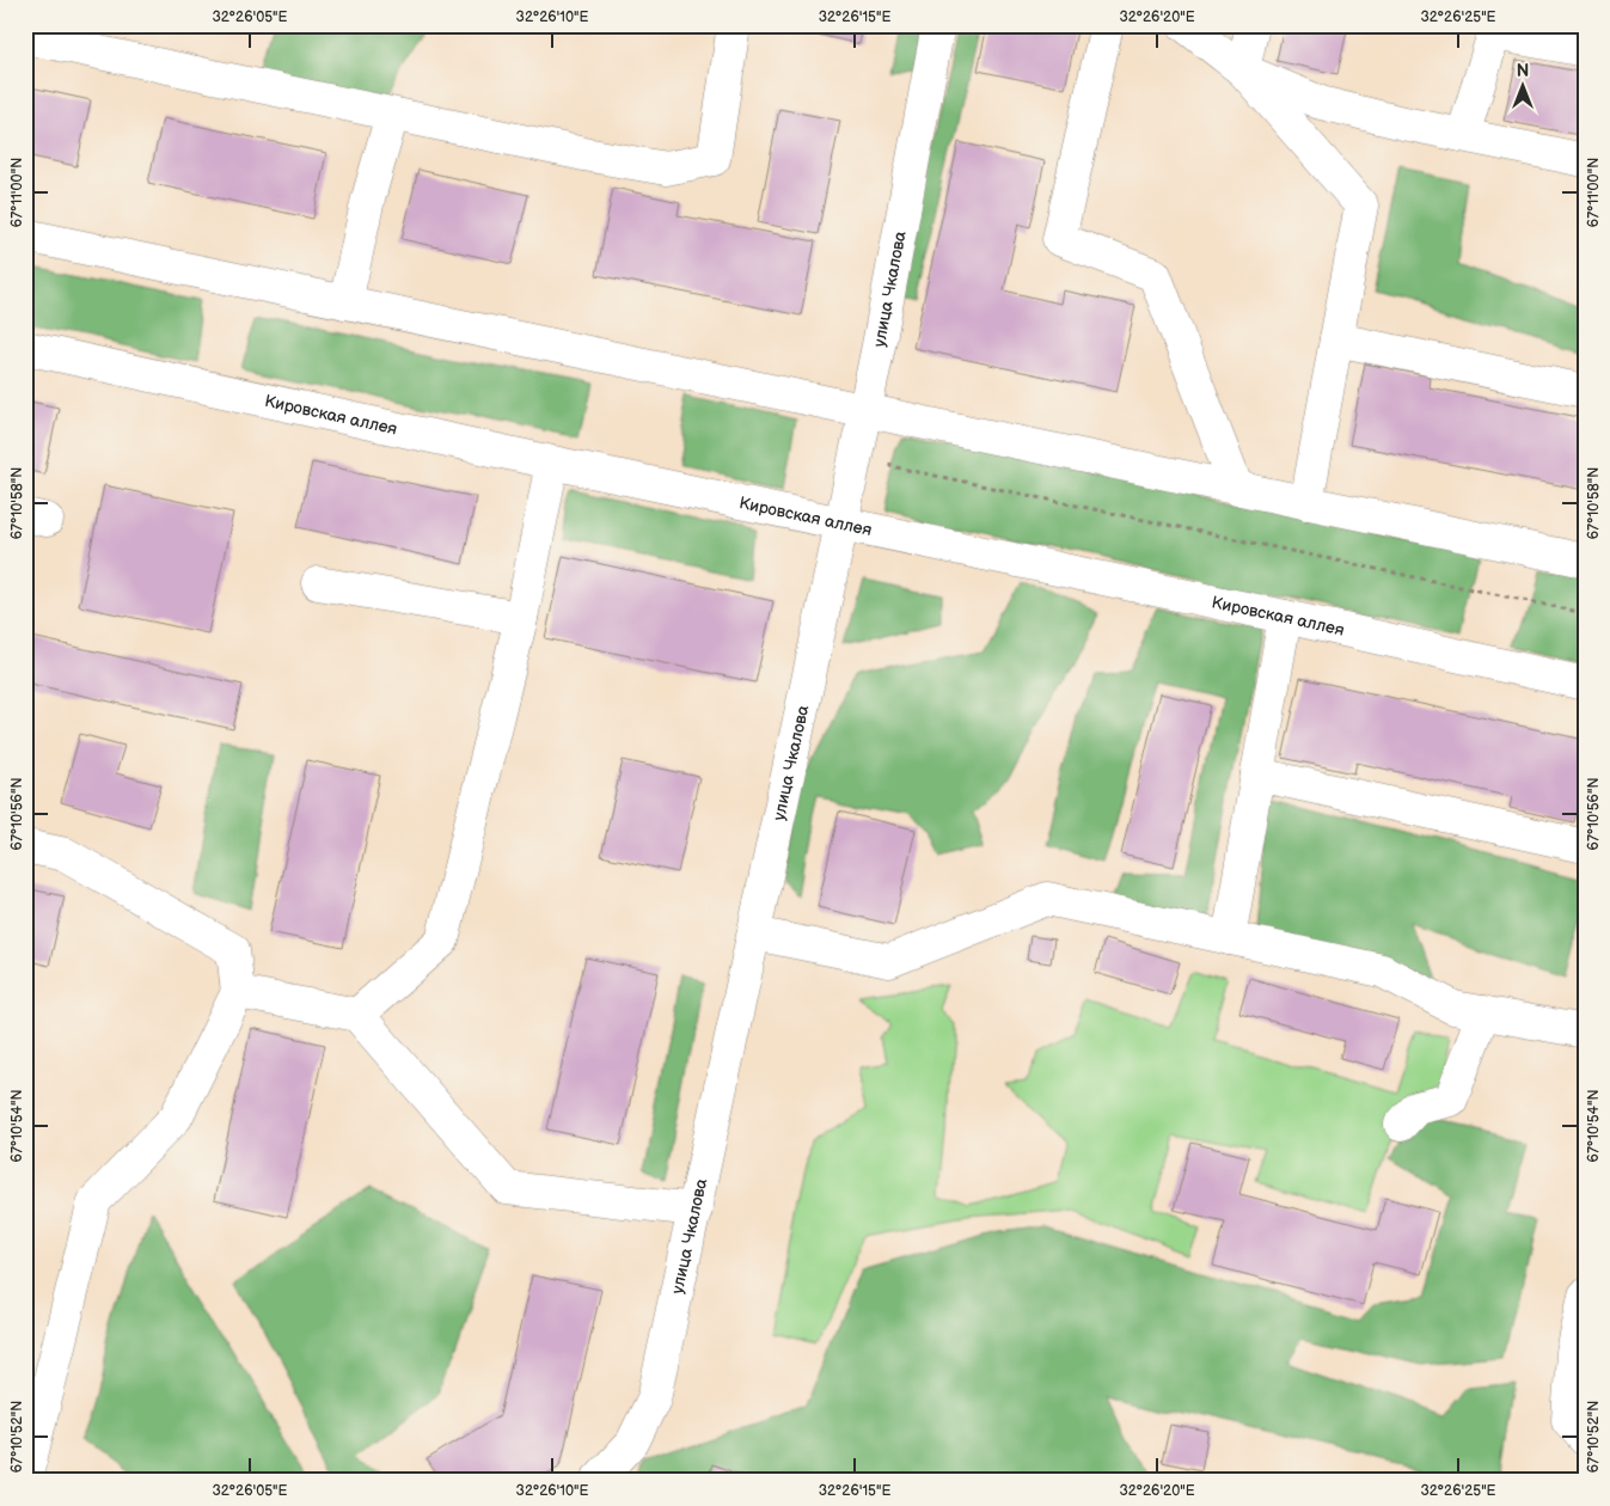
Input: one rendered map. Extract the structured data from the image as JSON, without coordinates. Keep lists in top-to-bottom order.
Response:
{
  "streets": {
    "street": ["улица Чкалова", "Кировская аллея"]
  },
  "crossings": [
    ["улица Чкалова", "Кировская аллея"]
  ],
  "north": "top",
  "coordinates": [
    "32°26'05\"E",
    "32°26'10\"E",
    "32°26'15\"E",
    "32°26'20\"E",
    "32°26'25\"E",
    "67°11'00\"N",
    "67°10'58\"N",
    "67°10'56\"N",
    "67°10'54\"N",
    "67°10'52\"N"
  ]
}
